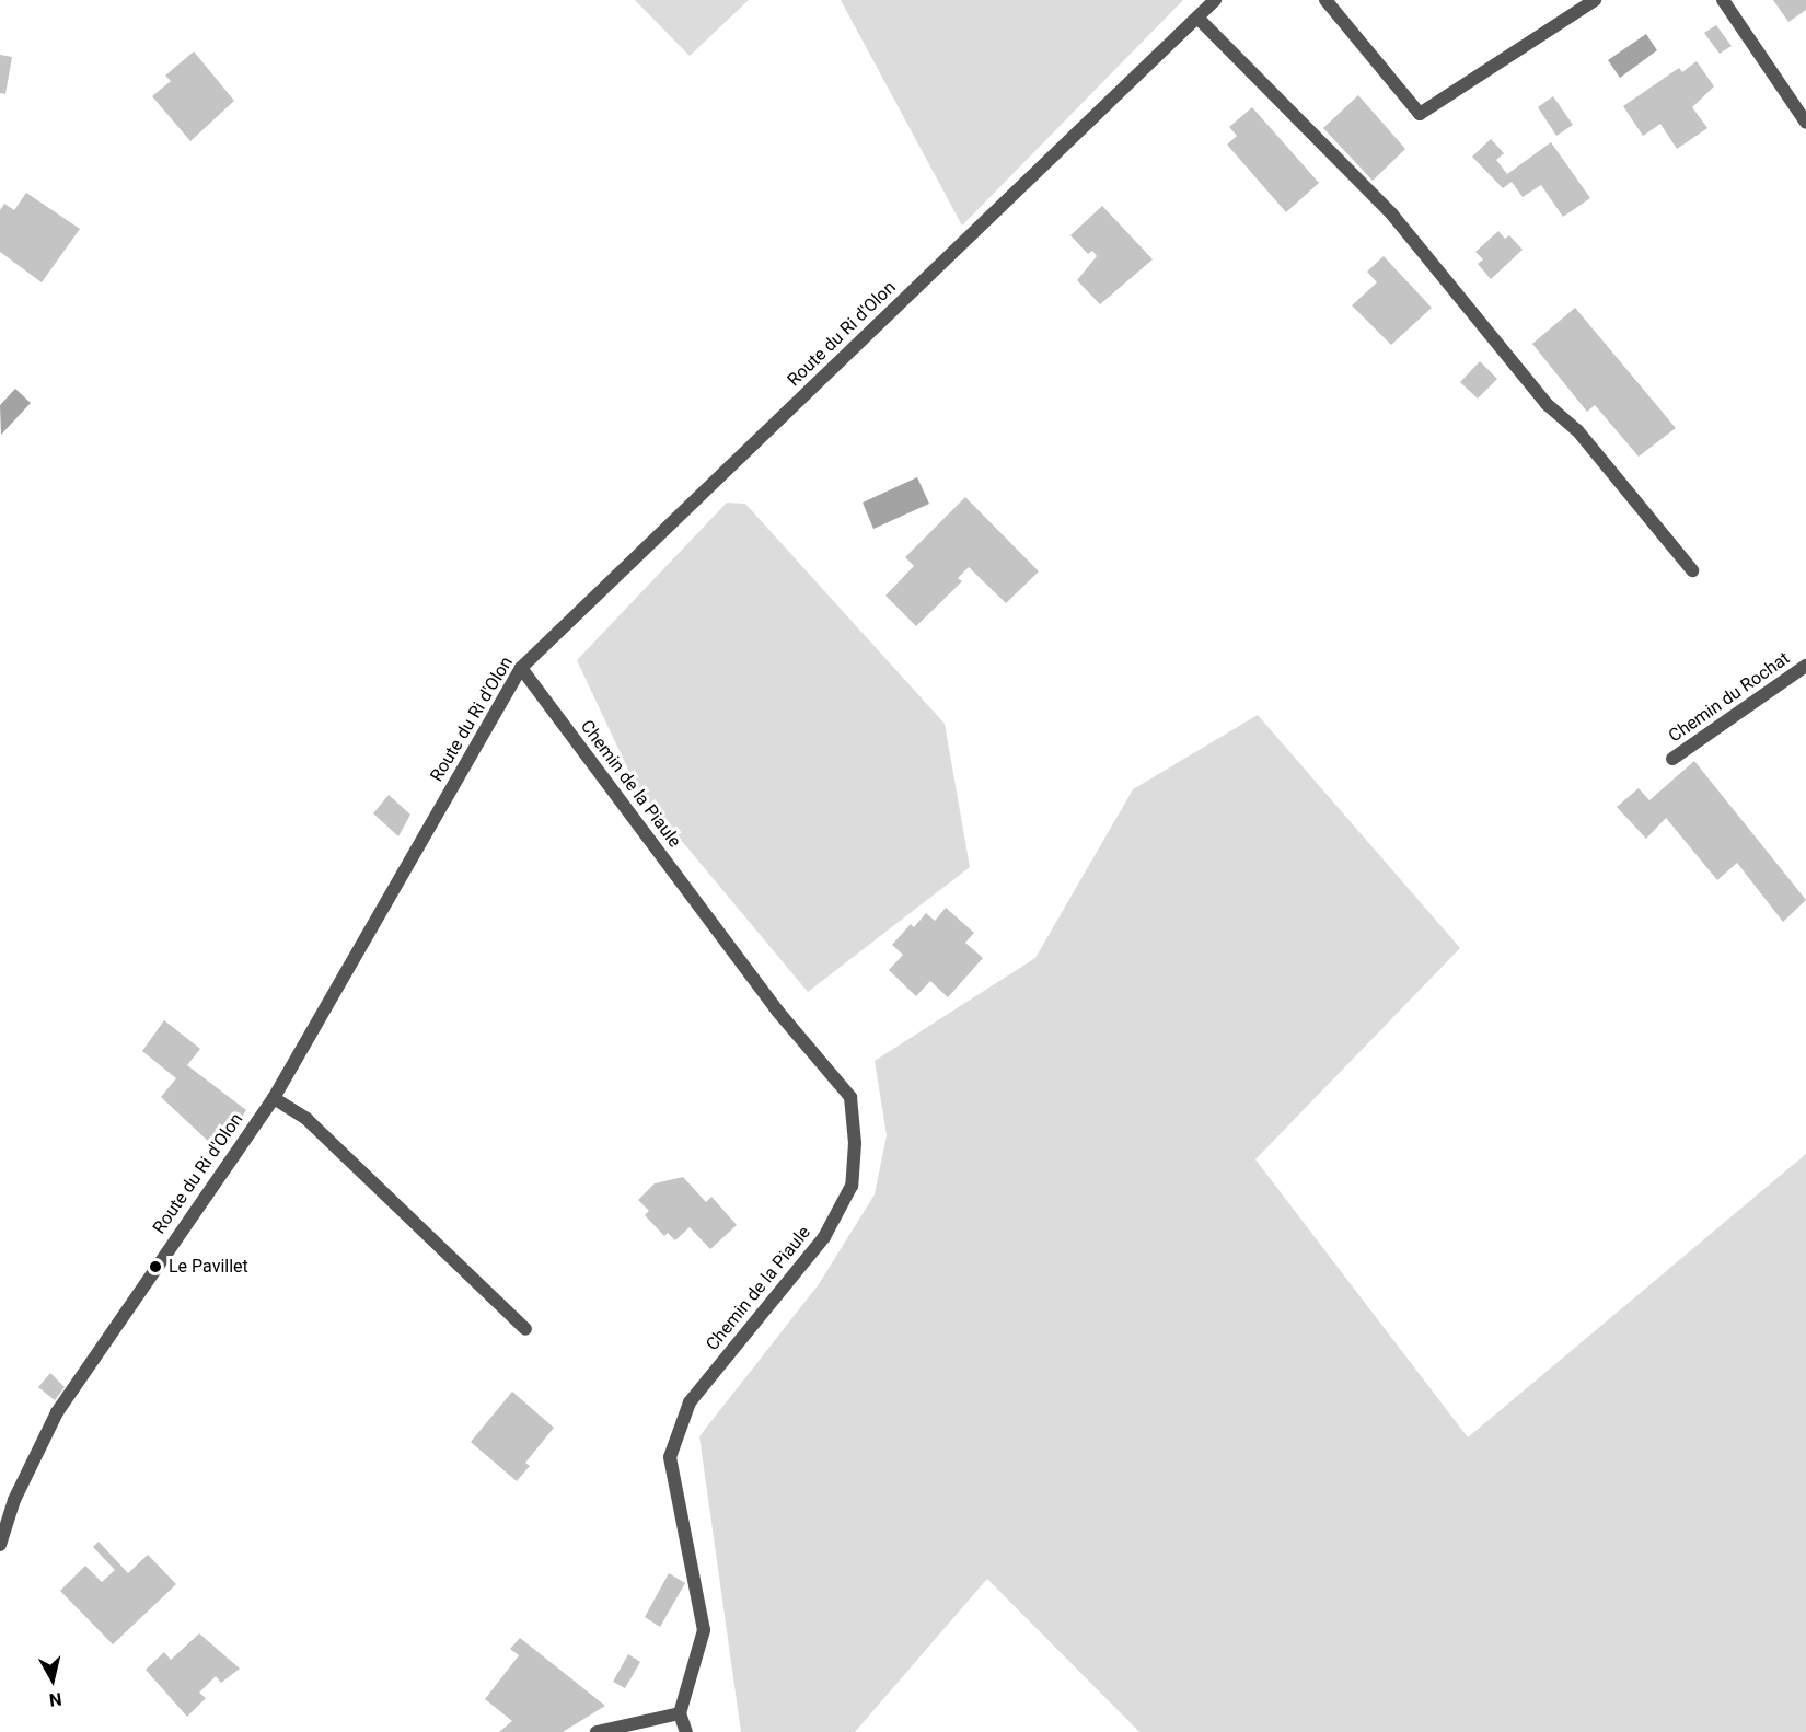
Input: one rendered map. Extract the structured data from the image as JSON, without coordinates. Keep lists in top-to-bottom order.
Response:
{
  "streets": {
    "street": ["Route du Ri d'Olon", "Chemin du Rochat", "Chemin de la Piaule"]
  },
  "crossings": [
    ["Route du Ri d'Olon", "Chemin de la Piaule"]
  ],
  "places": ["Le Pavillet"],
  "north": "bottom"
}
